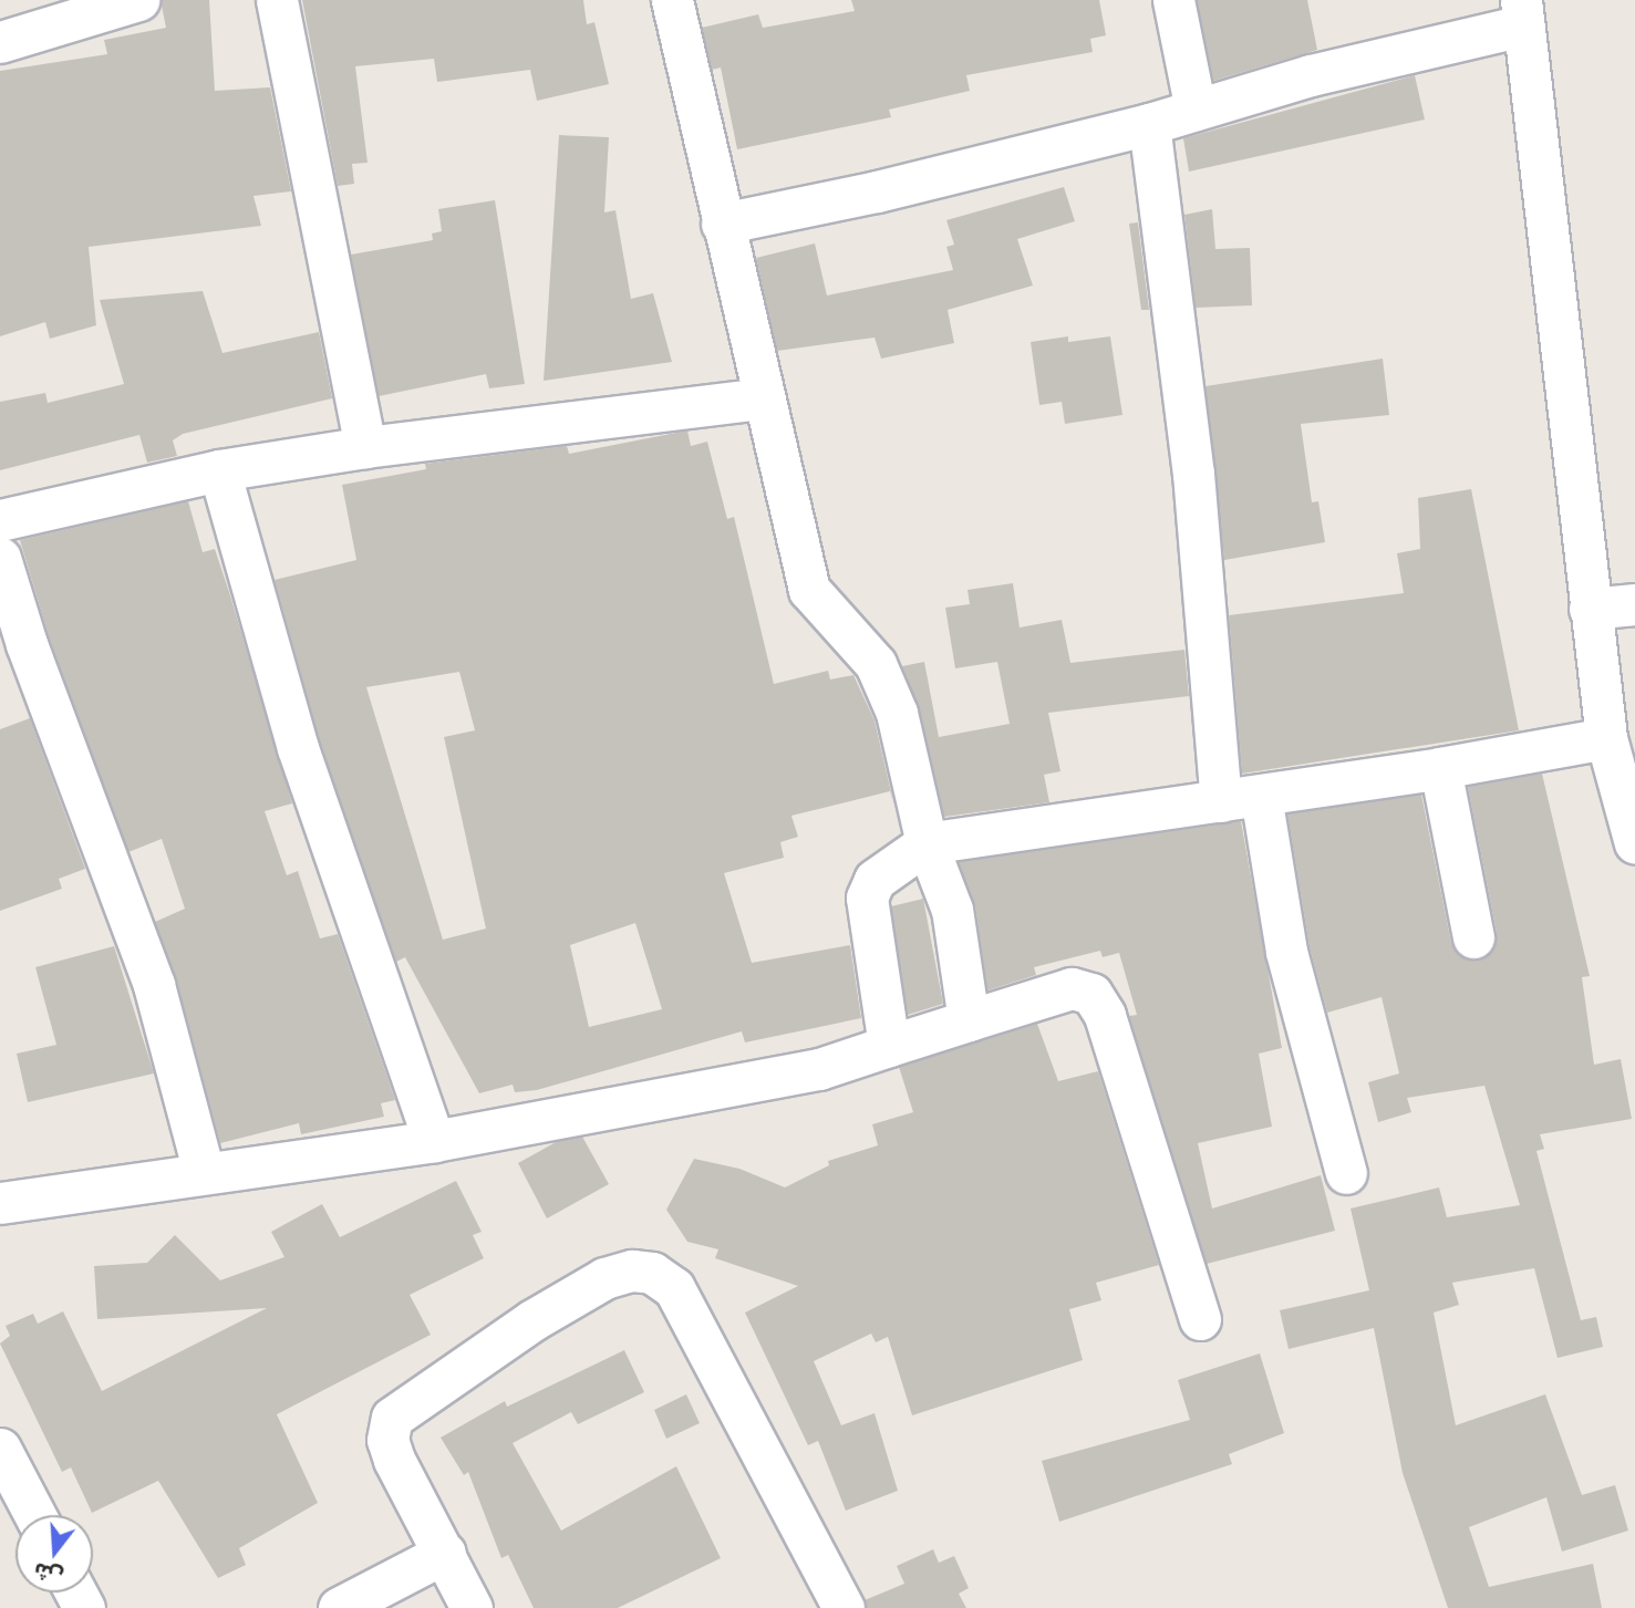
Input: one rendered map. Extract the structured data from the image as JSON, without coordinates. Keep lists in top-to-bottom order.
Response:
{
  "north": "bottom"
}
